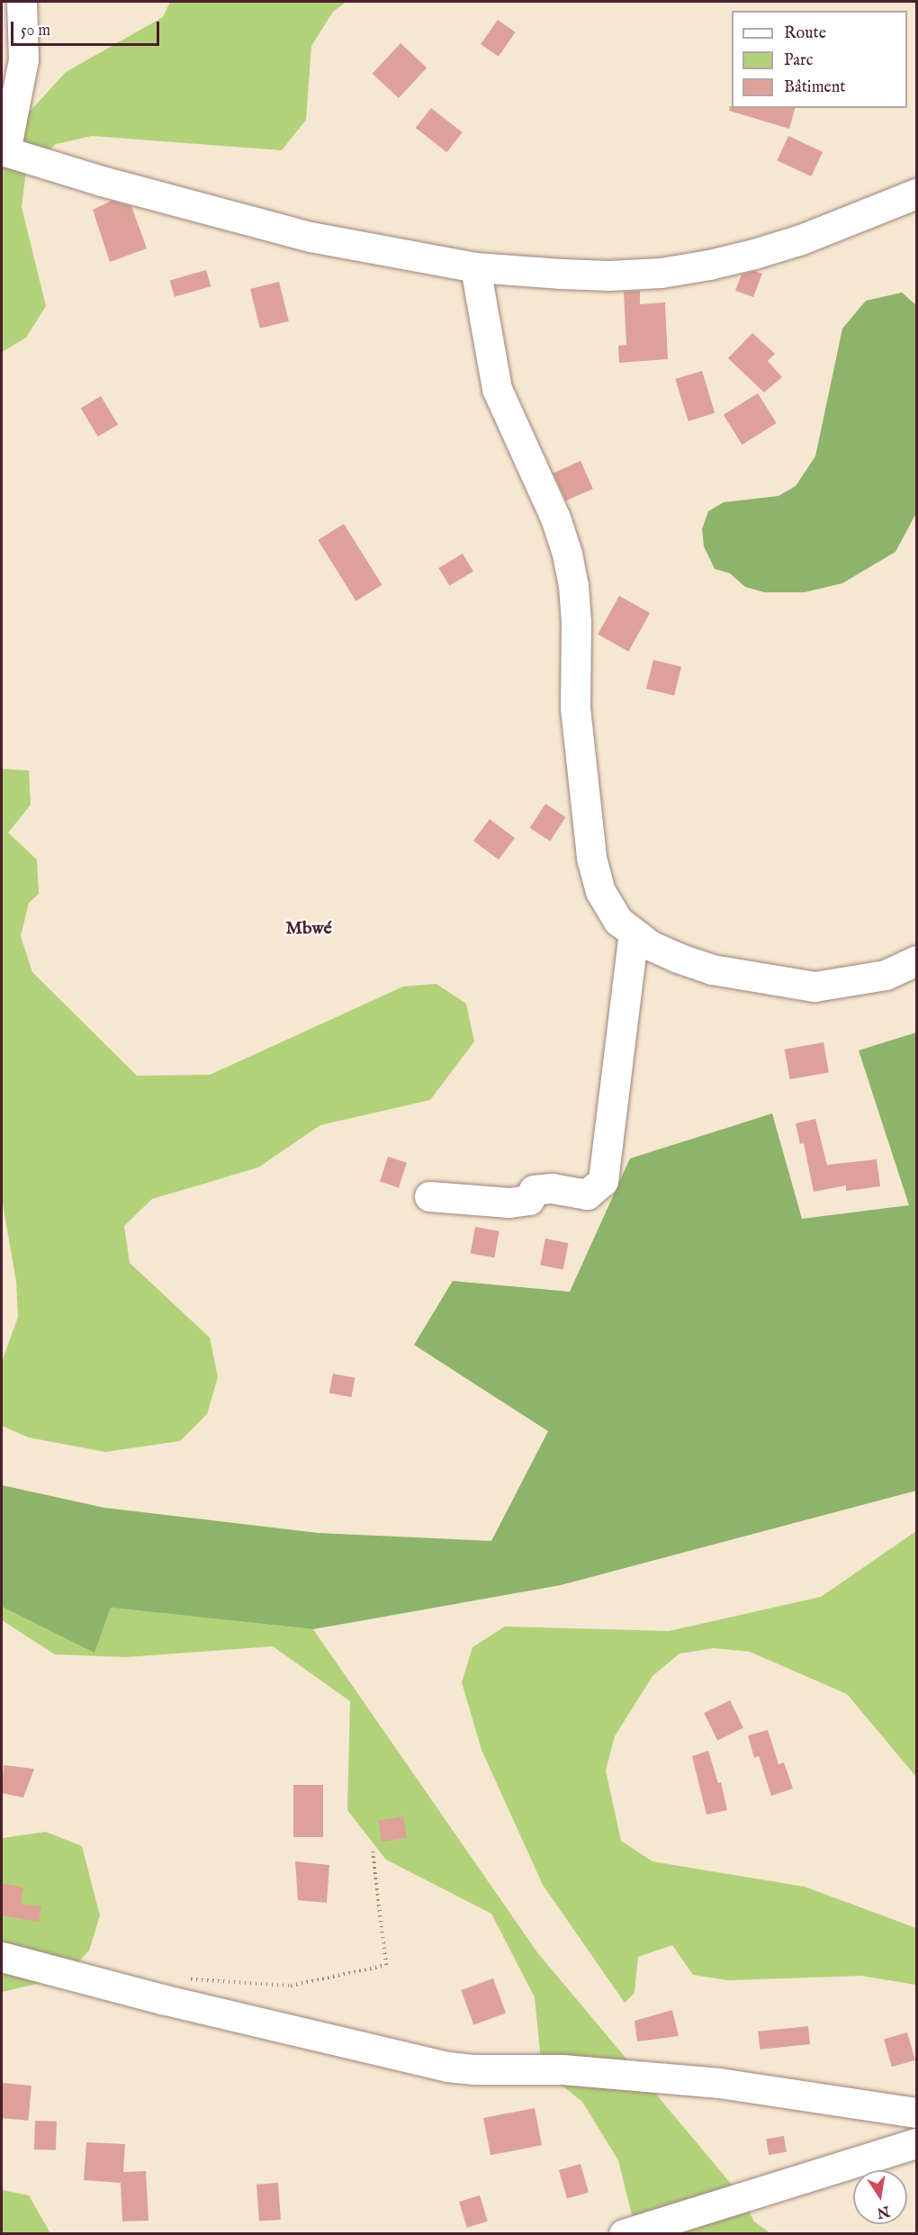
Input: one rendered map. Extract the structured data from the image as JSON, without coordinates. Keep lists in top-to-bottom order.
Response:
{
  "districts": ["Mbwé"],
  "legend": ["Route", "Parc", "Bâtiment"],
  "scale_bar": "50 m",
  "north": "bottom"
}
